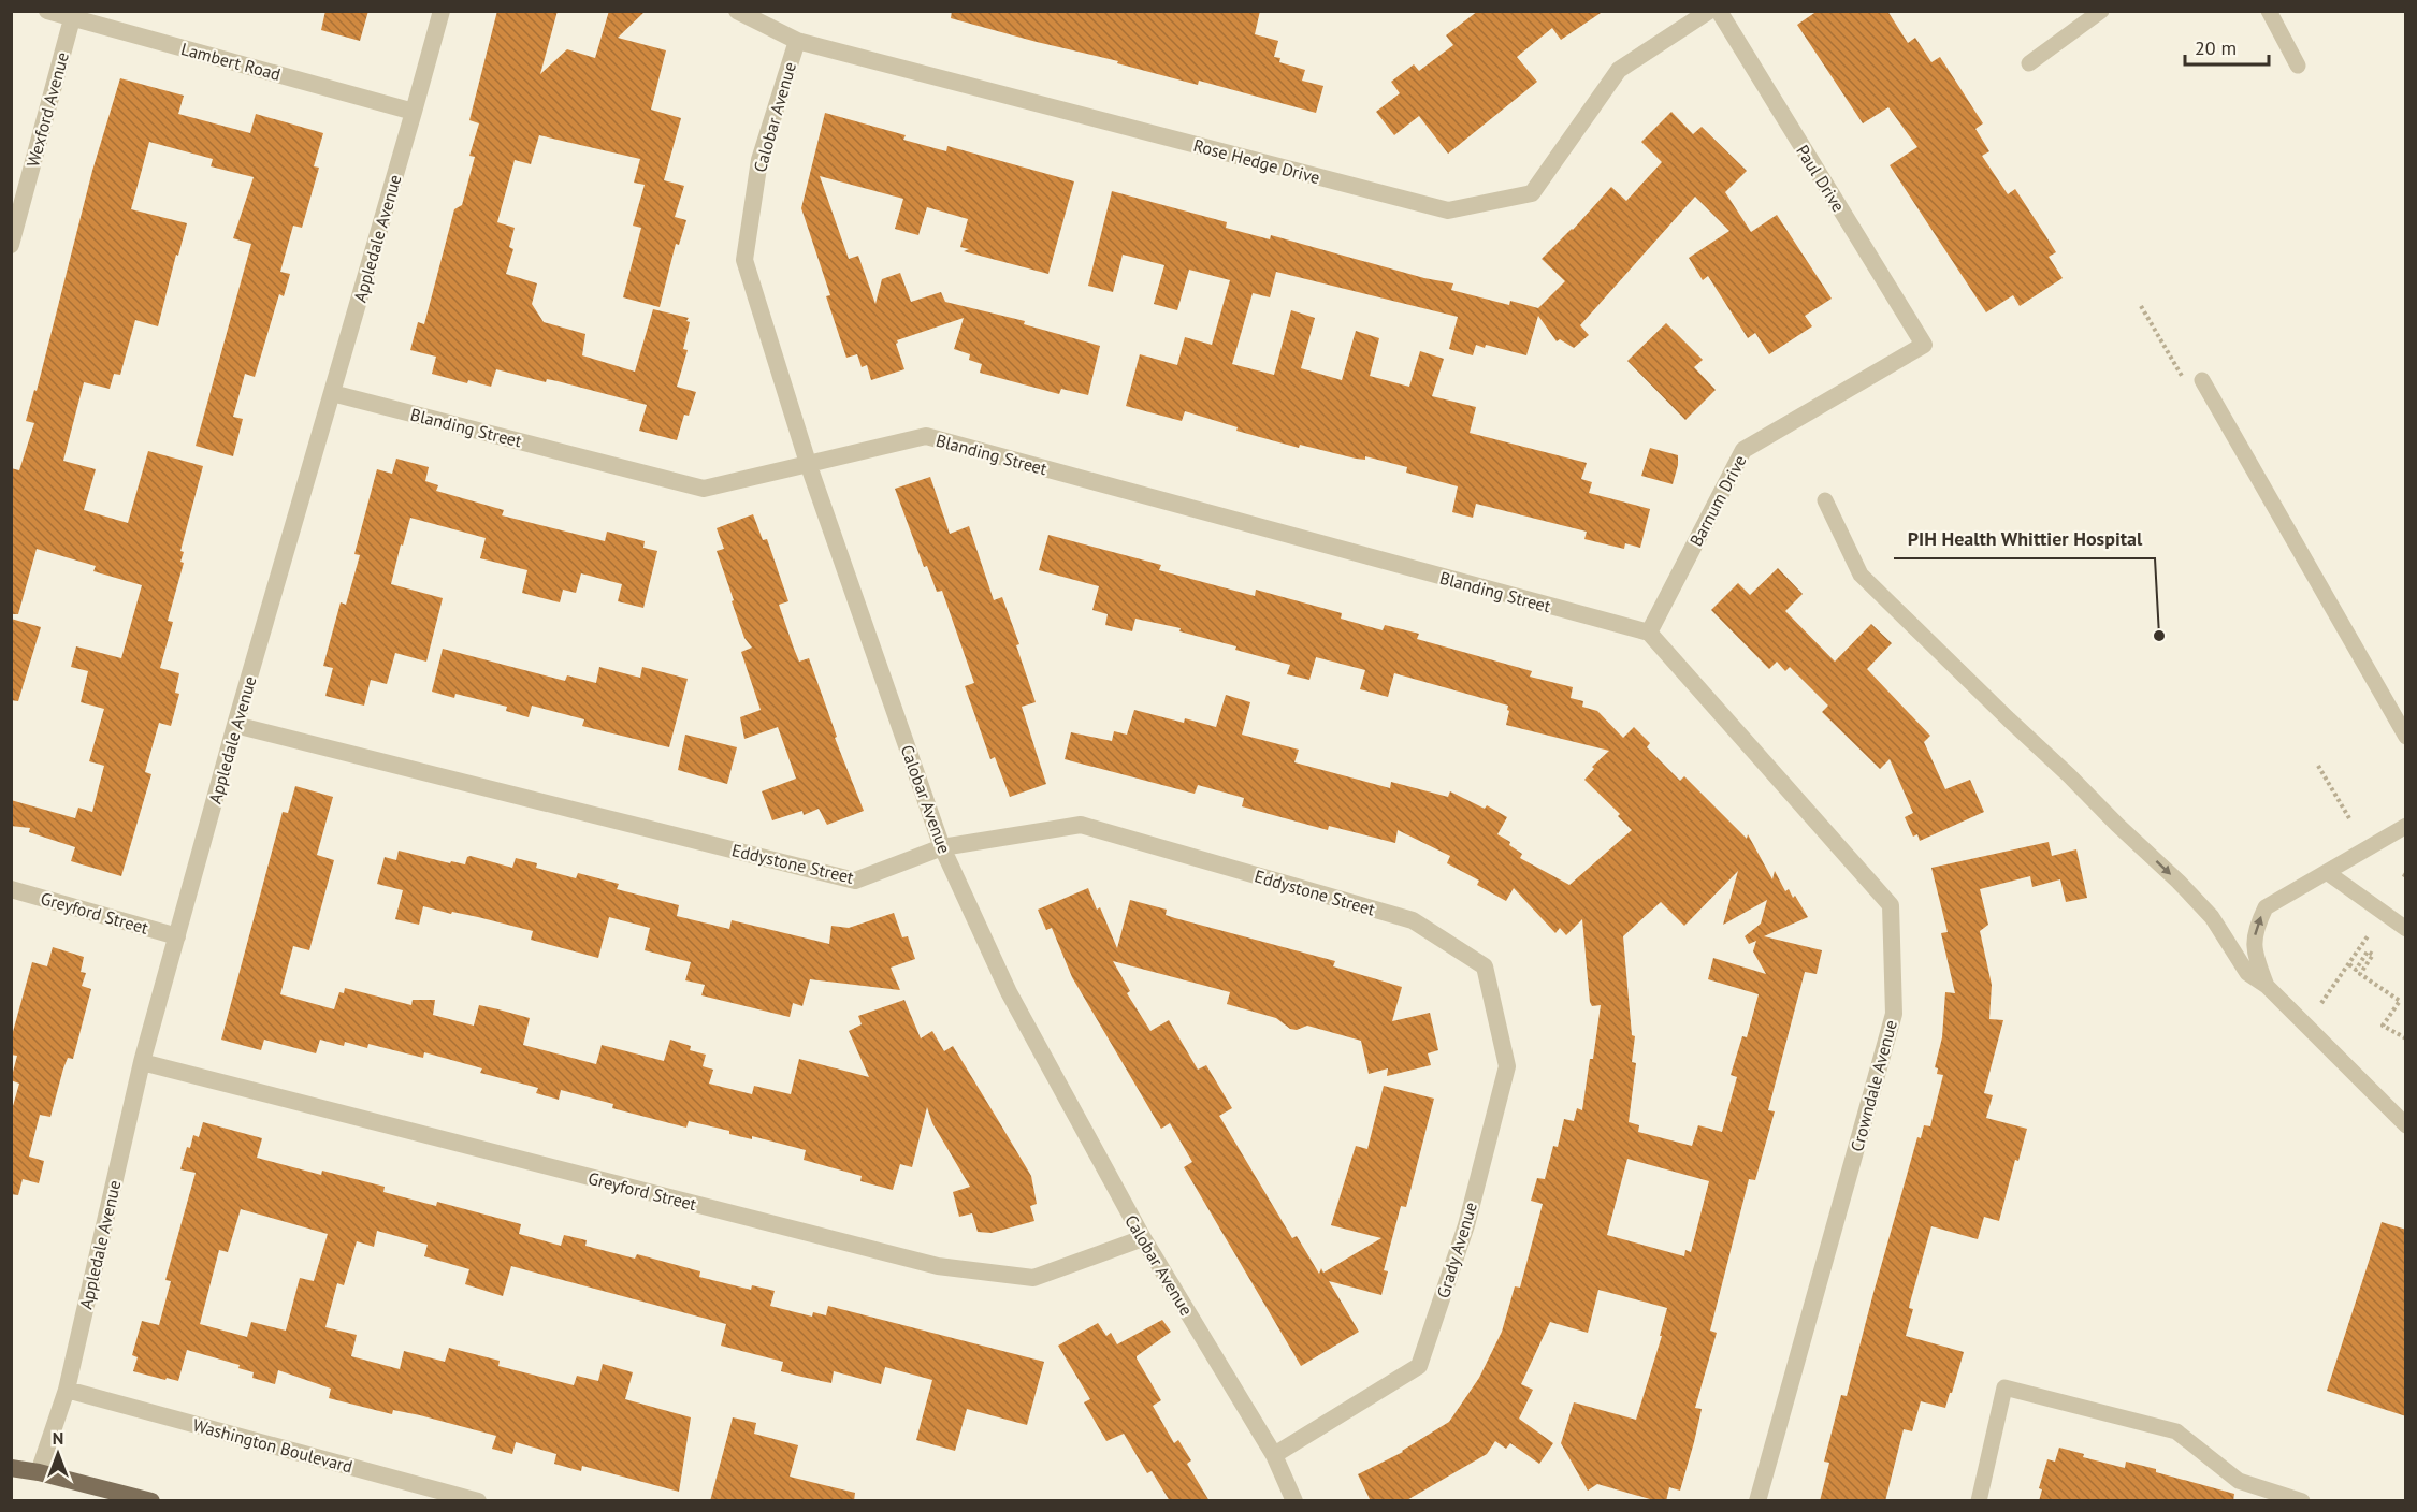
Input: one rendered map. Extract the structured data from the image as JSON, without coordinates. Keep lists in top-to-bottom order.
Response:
{
  "streets": {
    "street": [
      "Lambert Road",
      "Wexford Avenue",
      "Calobar Avenue",
      "Rose Hedge Drive",
      "Paul Drive",
      "Appledale Avenue",
      "Blanding Street",
      "Barnum Drive",
      "Eddystone Street",
      "Greyford Street",
      "Crowndale Avenue",
      "Grady Avenue",
      "Washington Boulevard"
    ]
  },
  "crossings": [
    ["Lambert Road", "Wexford Avenue"],
    ["Lambert Road", "Appledale Avenue"],
    ["Calobar Avenue", "Rose Hedge Drive"],
    ["Calobar Avenue", "Blanding Street"],
    ["Calobar Avenue", "Eddystone Street"],
    ["Calobar Avenue", "Greyford Street"],
    ["Calobar Avenue", "Grady Avenue"],
    ["Paul Drive", "Barnum Drive"],
    ["Appledale Avenue", "Blanding Street"],
    ["Appledale Avenue", "Eddystone Street"],
    ["Appledale Avenue", "Greyford Street"],
    ["Appledale Avenue", "Washington Boulevard"],
    ["Blanding Street", "Barnum Drive"],
    ["Blanding Street", "Crowndale Avenue"],
    ["Barnum Drive", "Crowndale Avenue"],
    ["Eddystone Street", "Grady Avenue"]
  ],
  "places": ["PIH Health Whittier Hospital"],
  "scale_bar": "20 m",
  "north": "top"
}
